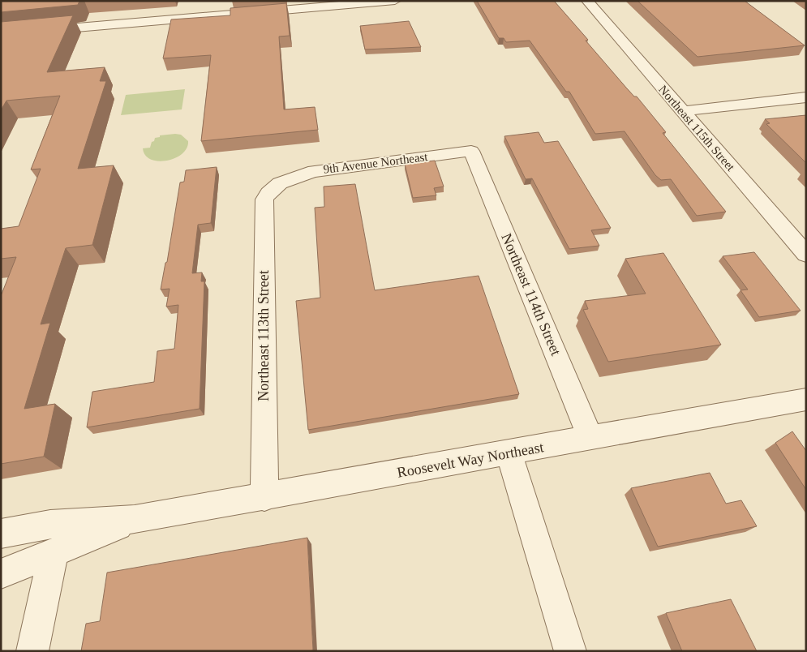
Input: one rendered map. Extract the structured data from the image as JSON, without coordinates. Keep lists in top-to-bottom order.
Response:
{
  "streets": {
    "street": [
      "Northeast 115th Street",
      "9th Avenue Northeast",
      "Northeast 114th Street",
      "Northeast 113th Street",
      "Roosevelt Way Northeast"
    ]
  },
  "crossings": [
    ["9th Avenue Northeast", "Northeast 114th Street"],
    ["9th Avenue Northeast", "Northeast 113th Street"],
    ["Northeast 114th Street", "Roosevelt Way Northeast"],
    ["Northeast 113th Street", "Roosevelt Way Northeast"]
  ]
}
